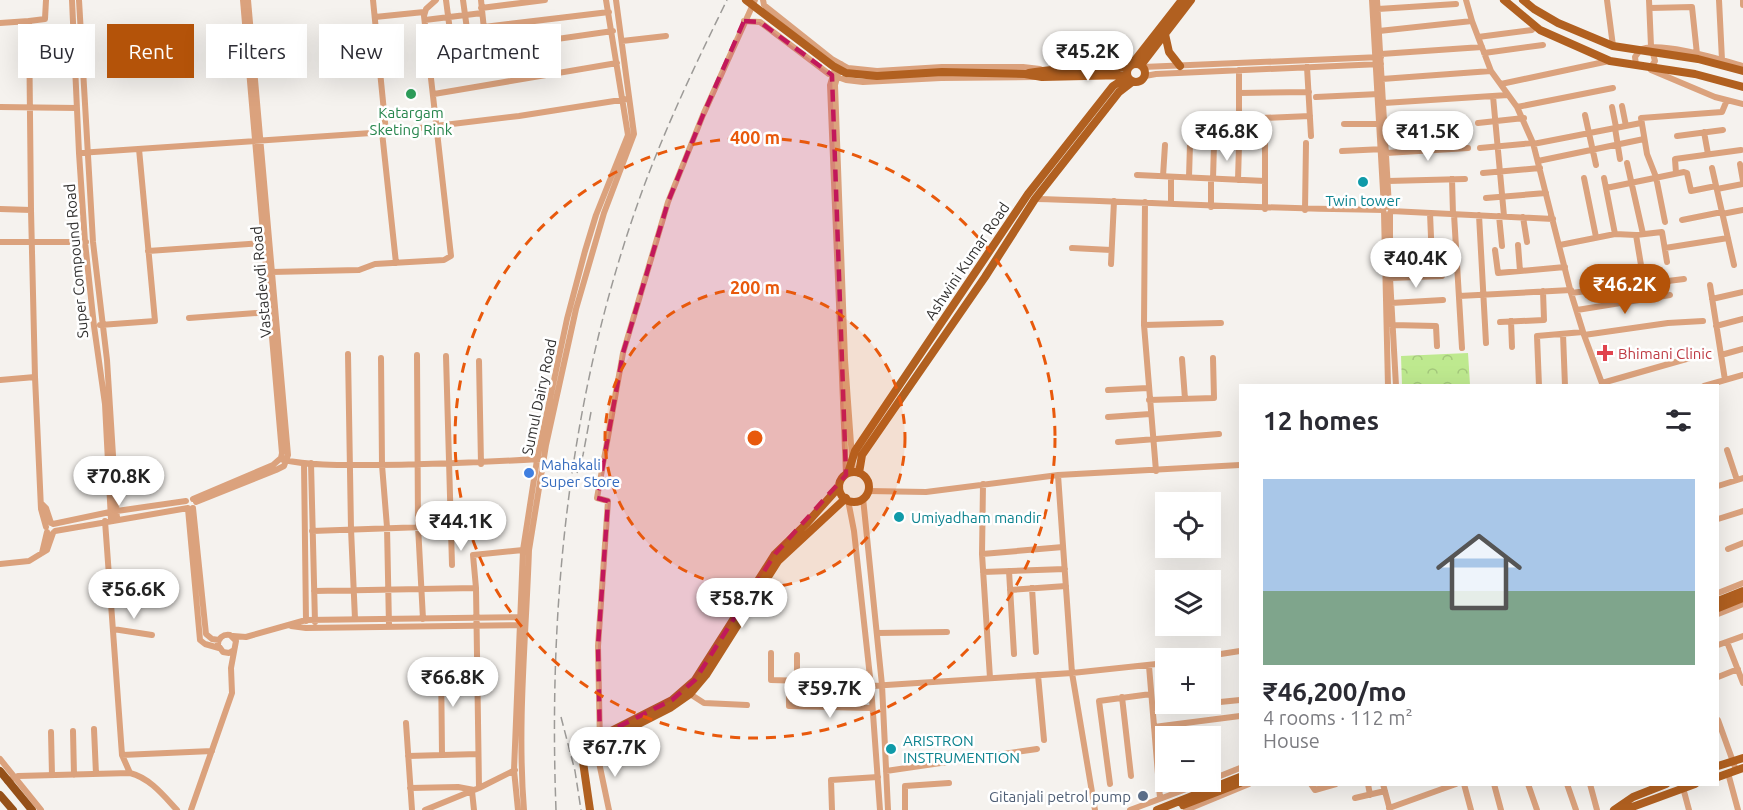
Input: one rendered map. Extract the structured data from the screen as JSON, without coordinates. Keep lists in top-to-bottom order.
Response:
{
  "streets": {
    "main road": ["Ashwini Kumar Road"],
    "street": ["Super Compound Road", "Vastadevdi Road", "Sumul Dairy Road"]
  },
  "places": {
    "other": [
      "Katargam Sketing Rink",
      "Twin tower",
      "Mahakali Super Store",
      "Umiyadham mandir",
      "ARISTRON INSTRUMENTION",
      "Gitanjali petrol pump"
    ],
    "health": ["Bhimani Clinic"]
  },
  "page": {
    "chip": [
      "Buy",
      "Rent",
      "Filters",
      "New",
      "Apartment"
    ],
    "price": [
      "₹45.2K",
      "₹46.8K",
      "₹41.5K",
      "₹40.4K",
      "₹46.2K",
      "₹70.8K",
      "₹44.1K",
      "₹56.6K",
      "₹58.7K",
      "₹66.8K",
      "₹59.7K",
      "₹67.7K"
    ],
    "heading": "12 homes",
    "list": [
      {
        "name": "₹46,200/mo",
        "note": "4 rooms · 112 m² · House"
      }
    ],
    "map_buttons": ["+", "−"]
  },
  "rings": ["400 m", "200 m"]
}
